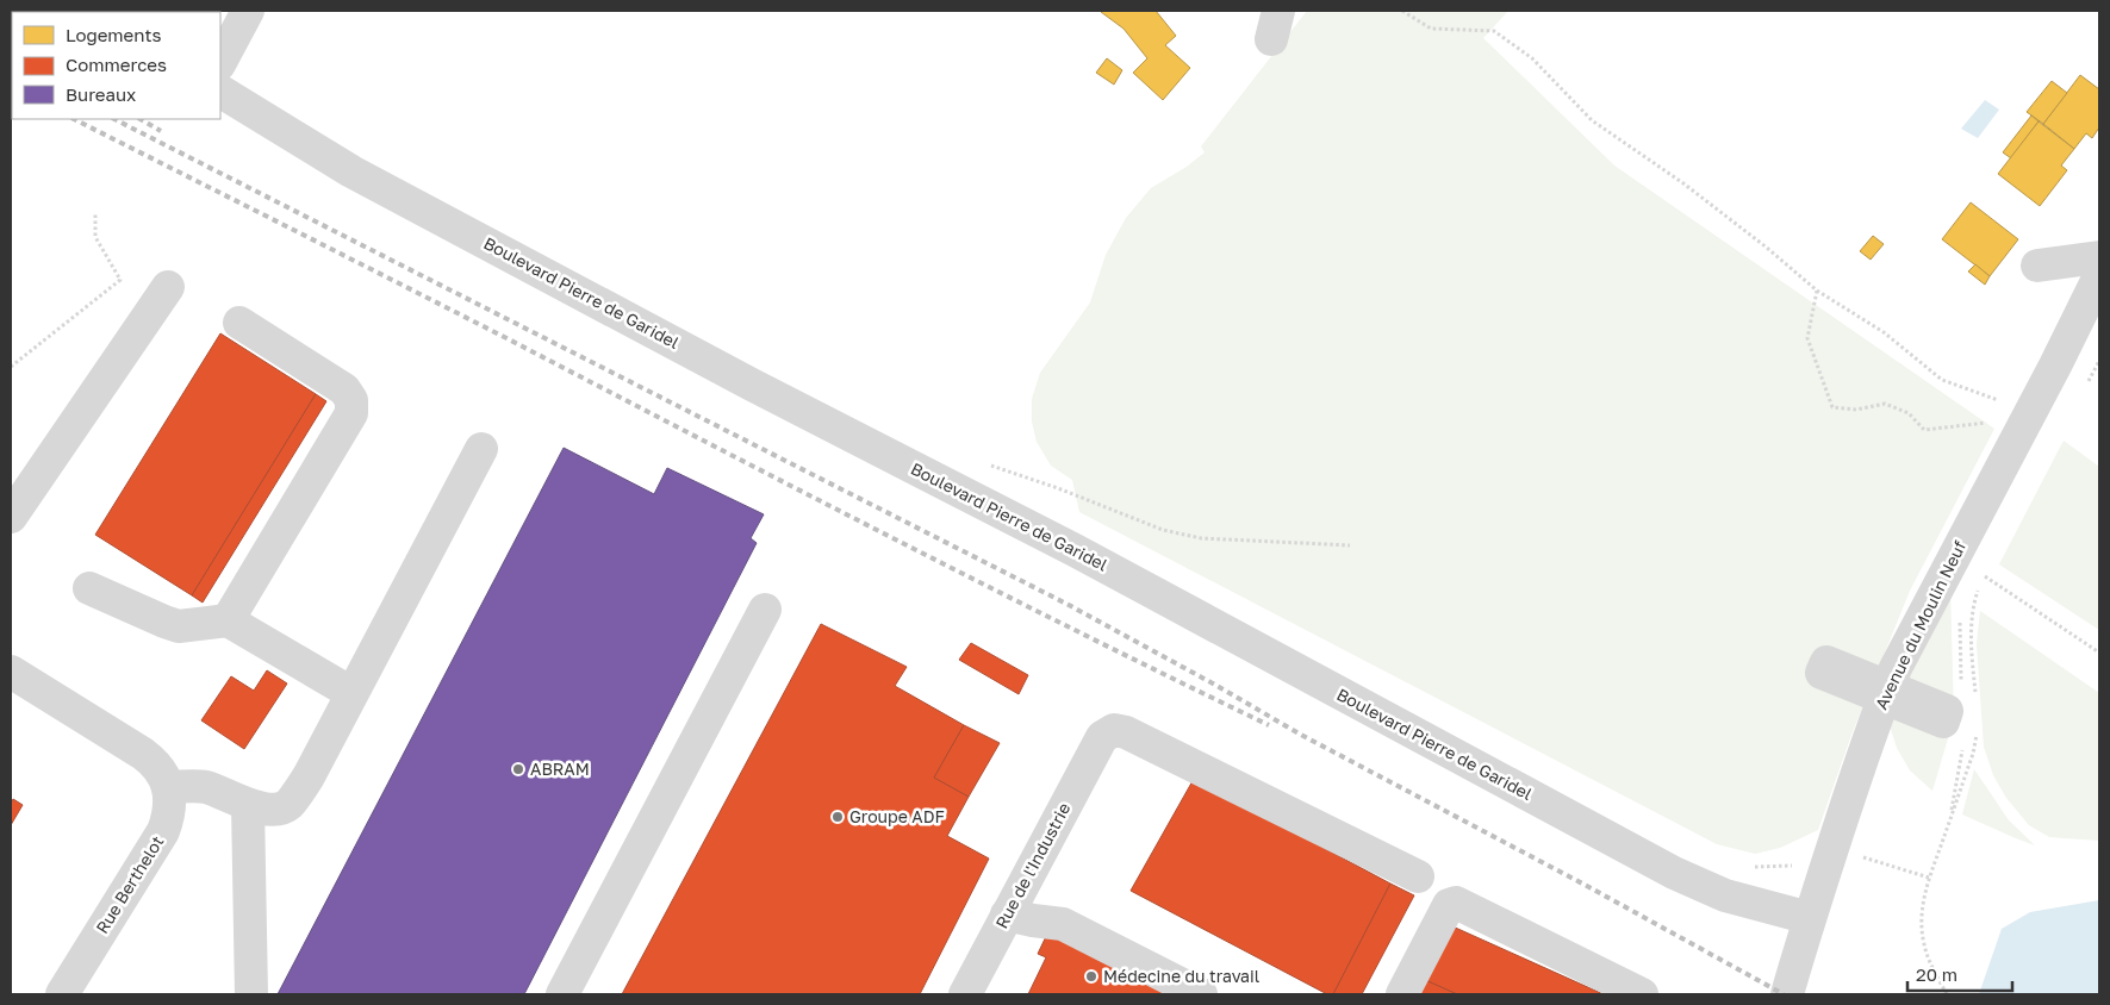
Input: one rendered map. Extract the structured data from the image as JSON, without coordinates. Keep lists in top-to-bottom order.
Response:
{
  "streets": {
    "street": [
      "Boulevard Pierre de Garidel",
      "Avenue du Moulin Neuf",
      "Rue de l'Industrie",
      "Rue Berthelot"
    ]
  },
  "crossings": [
    ["Boulevard Pierre de Garidel", "Avenue du Moulin Neuf"]
  ],
  "places": ["ABRAM", "Groupe ADF", "Médecine du travail"],
  "legend": ["Logements", "Commerces", "Bureaux"],
  "scale_bar": "20 m"
}
